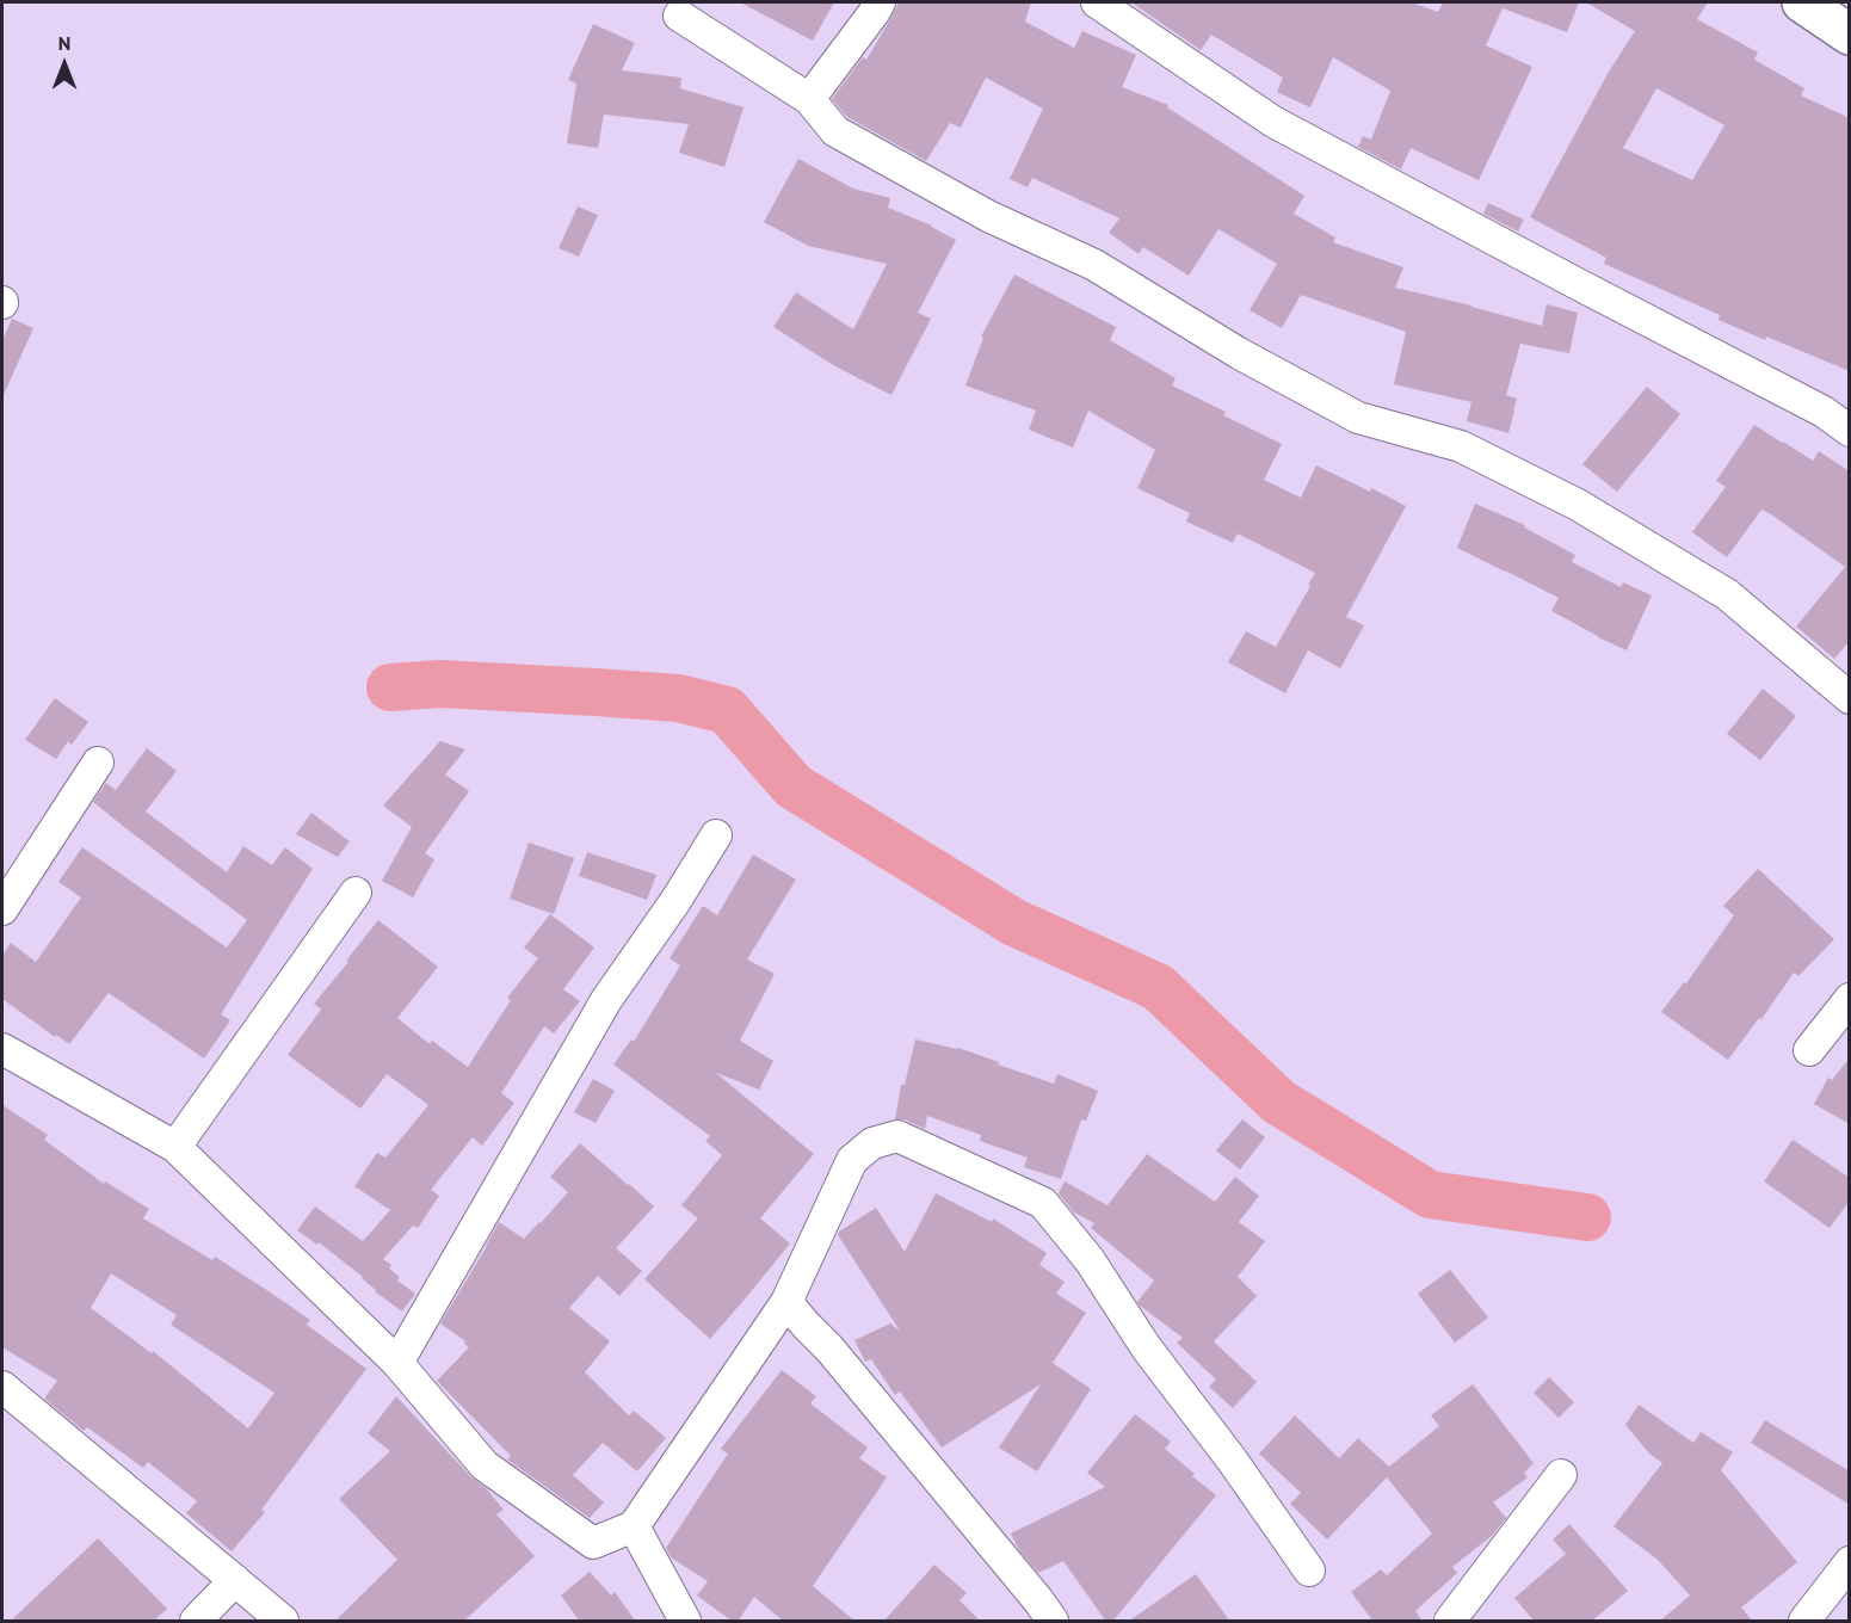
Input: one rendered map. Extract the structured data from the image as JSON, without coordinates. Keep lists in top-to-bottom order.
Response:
{
  "north": "top"
}
